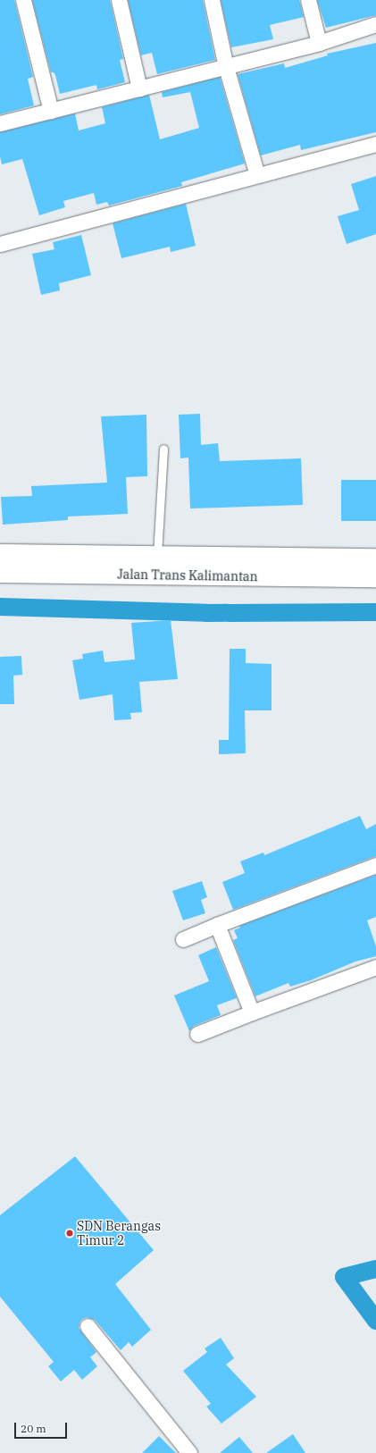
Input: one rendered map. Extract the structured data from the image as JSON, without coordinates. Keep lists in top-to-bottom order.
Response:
{
  "streets": {
    "highway": ["Jalan Trans Kalimantan"]
  },
  "places": ["SDN Berangas Timur 2"],
  "scale_bar": "20 m"
}
